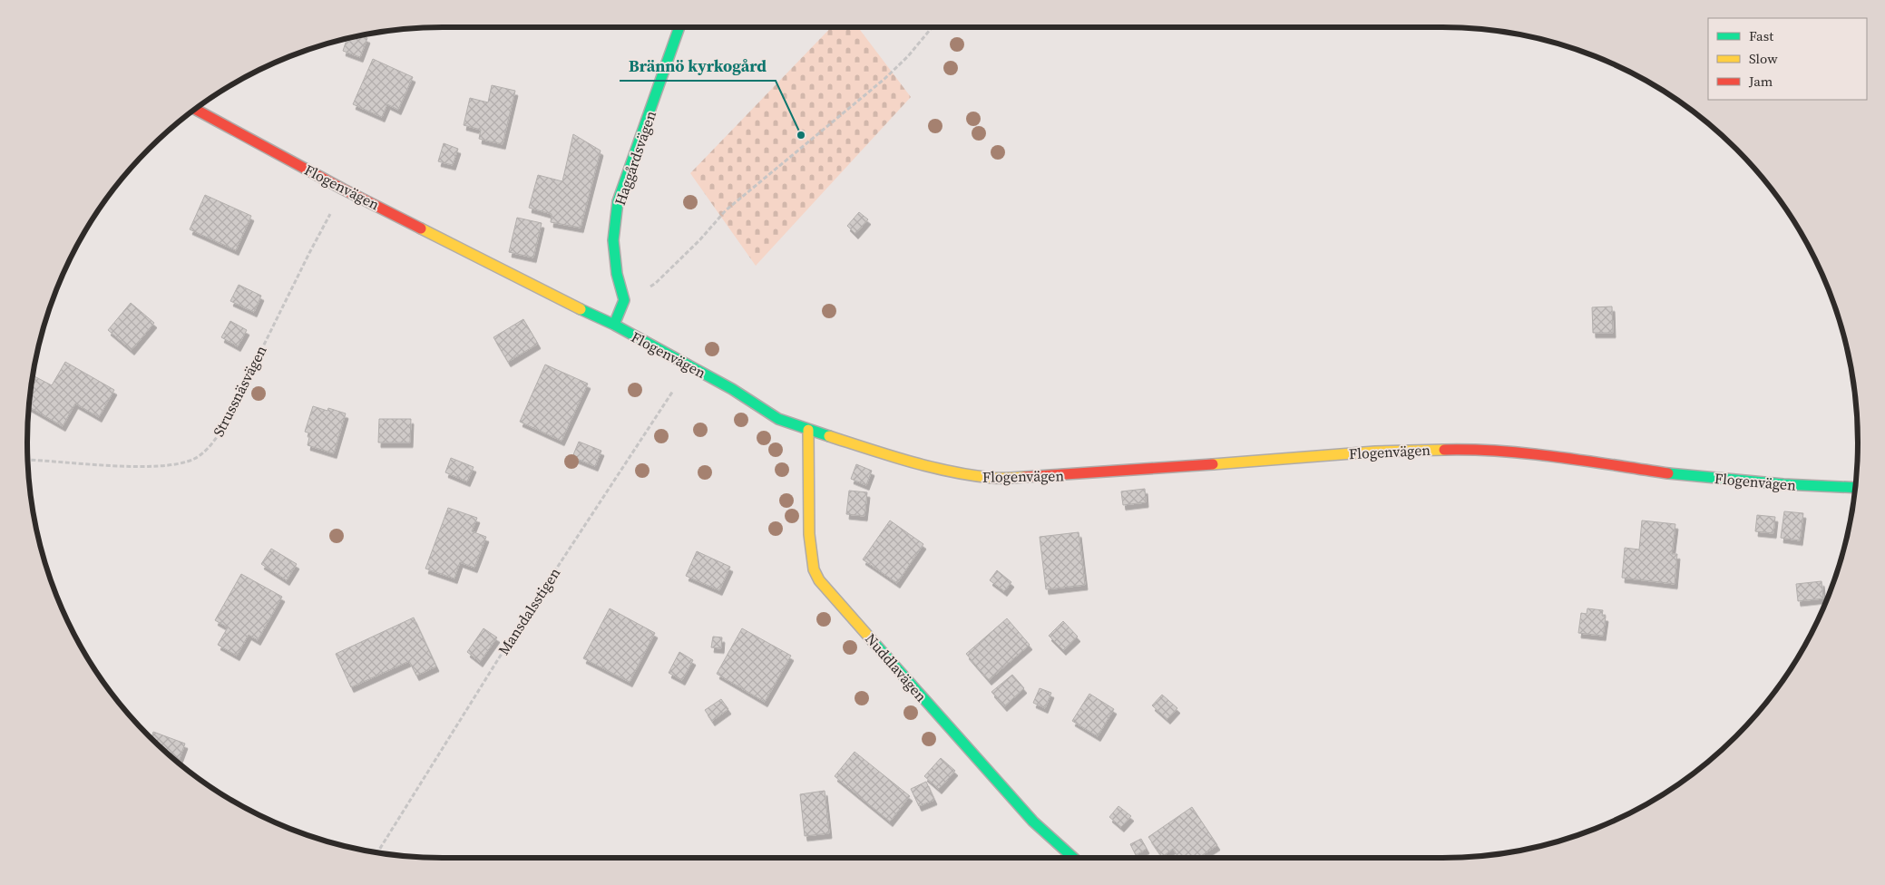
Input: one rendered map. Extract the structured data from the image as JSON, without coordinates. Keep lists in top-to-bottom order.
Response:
{
  "streets": {
    "street": ["Haggårdsvägen", "Flogenvägen", "Nuddlavägen"],
    "path": ["Strussnäsvägen", "Mansdalsstigen"]
  },
  "crossings": [
    ["Flogenvägen", "Strussnäsvägen"],
    ["Flogenvägen", "Mansdalsstigen"],
    ["Flogenvägen", "Nuddlavägen"]
  ],
  "places": ["Brännö kyrkogård"],
  "legend": ["Fast", "Slow", "Jam"]
}
